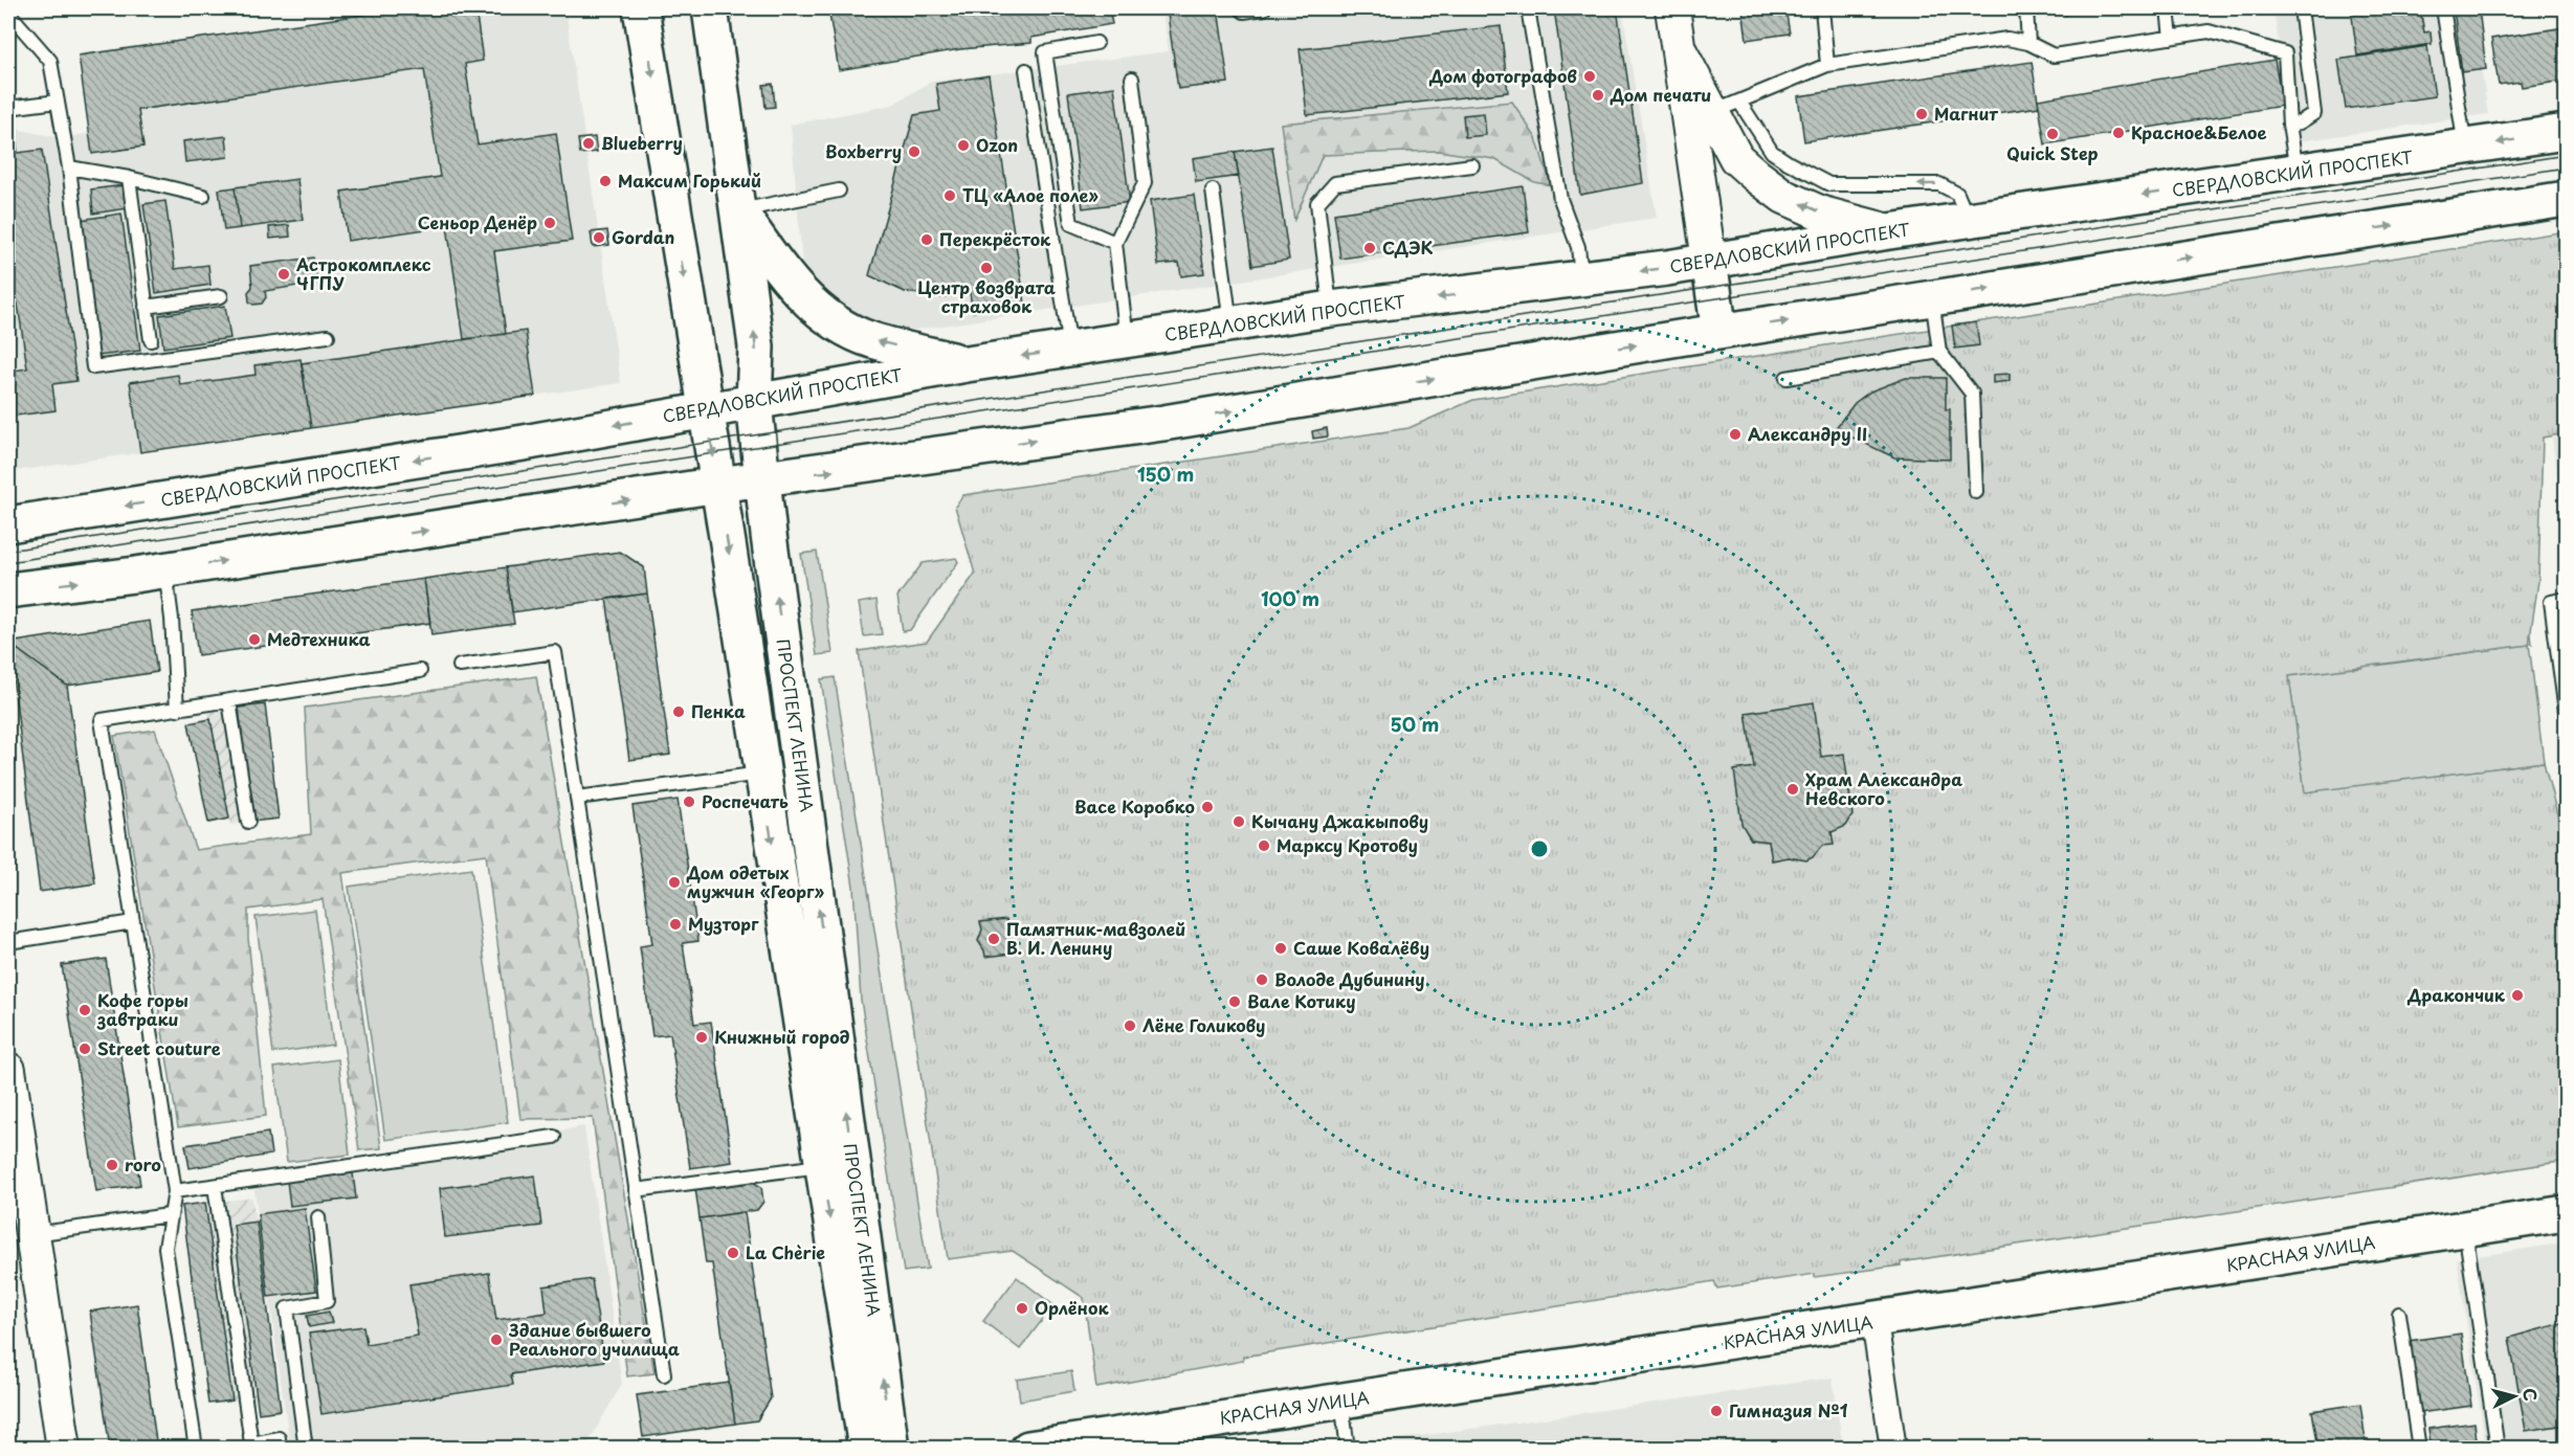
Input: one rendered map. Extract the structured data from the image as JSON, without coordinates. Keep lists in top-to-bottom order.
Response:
{
  "streets": {
    "main road": ["СВЕРДЛОВСКИЙ ПРОСПЕКТ", "ПРОСПЕКТ ЛЕНИНА", "КРАСНАЯ УЛИЦА"]
  },
  "crossings": [
    ["СВЕРДЛОВСКИЙ ПРОСПЕКТ", "ПРОСПЕКТ ЛЕНИНА"]
  ],
  "places": [
    "Дом фотографов",
    "Дом печати",
    "Магнит",
    "Красное&Белое",
    "Quick Step",
    "Blueberry",
    "Ozon",
    "Boxberry",
    "Максим Горький",
    "ТЦ «Алое поле»",
    "Сеньор Денёр",
    "Gordan",
    "Перекрёсток",
    "СДЭК",
    "Центр возврата страховок",
    "Астрокомплекс ЧГПУ",
    "Александру II",
    "Медтехника",
    "Пенка",
    "Храм Александра Невского",
    "Роспечать",
    "Васе Коробко",
    "Кычану Джакыпову",
    "Марксу Кротову",
    "Дом одетых мужчин «Георг»",
    "Музторг",
    "Памятник-мавзолей В. И. Ленину",
    "Саше Ковалёву",
    "Володе Дубинину",
    "Дракончик",
    "Вале Котику",
    "Кофе горы завтраки",
    "Лёне Голикову",
    "Книжный город",
    "Street couture",
    "roro",
    "La Chèrie",
    "Орлёнок",
    "Здание бывшего Реального училища",
    "Гимназия №1"
  ],
  "north": "right",
  "rings": ["150 m", "100 m", "50 m"]
}
